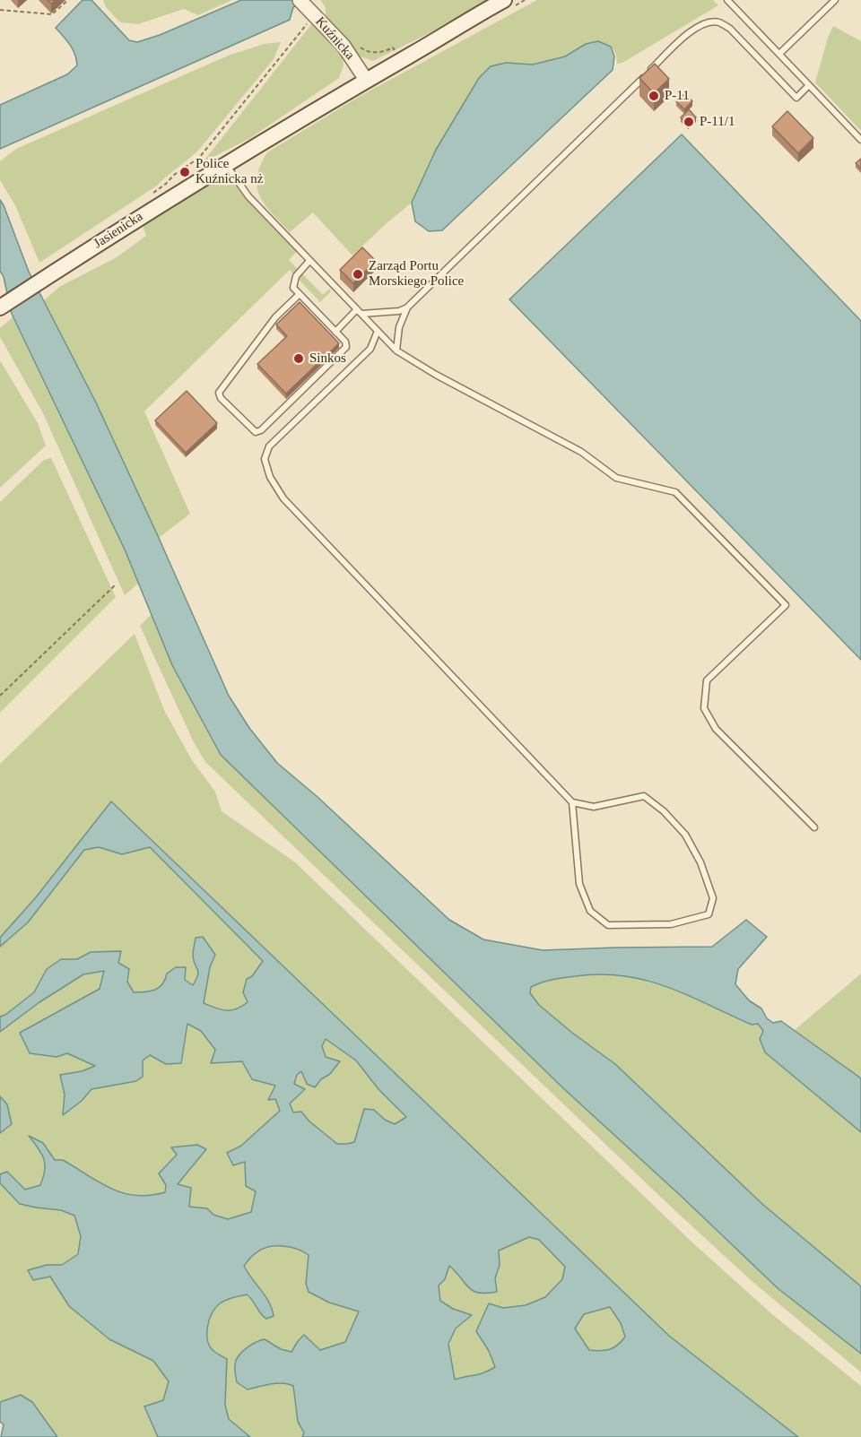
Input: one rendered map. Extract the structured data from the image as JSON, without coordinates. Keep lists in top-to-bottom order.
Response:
{
  "streets": {
    "main road": ["Jasienicka"],
    "street": ["Kuźnicka"]
  },
  "crossings": [
    ["Kuźnicka", "Jasienicka"]
  ],
  "places": [
    "P-11",
    "P-11/1",
    "Police Kuźnicka nż",
    "Zarząd Portu Morskiego Police",
    "Sinkos"
  ]
}
